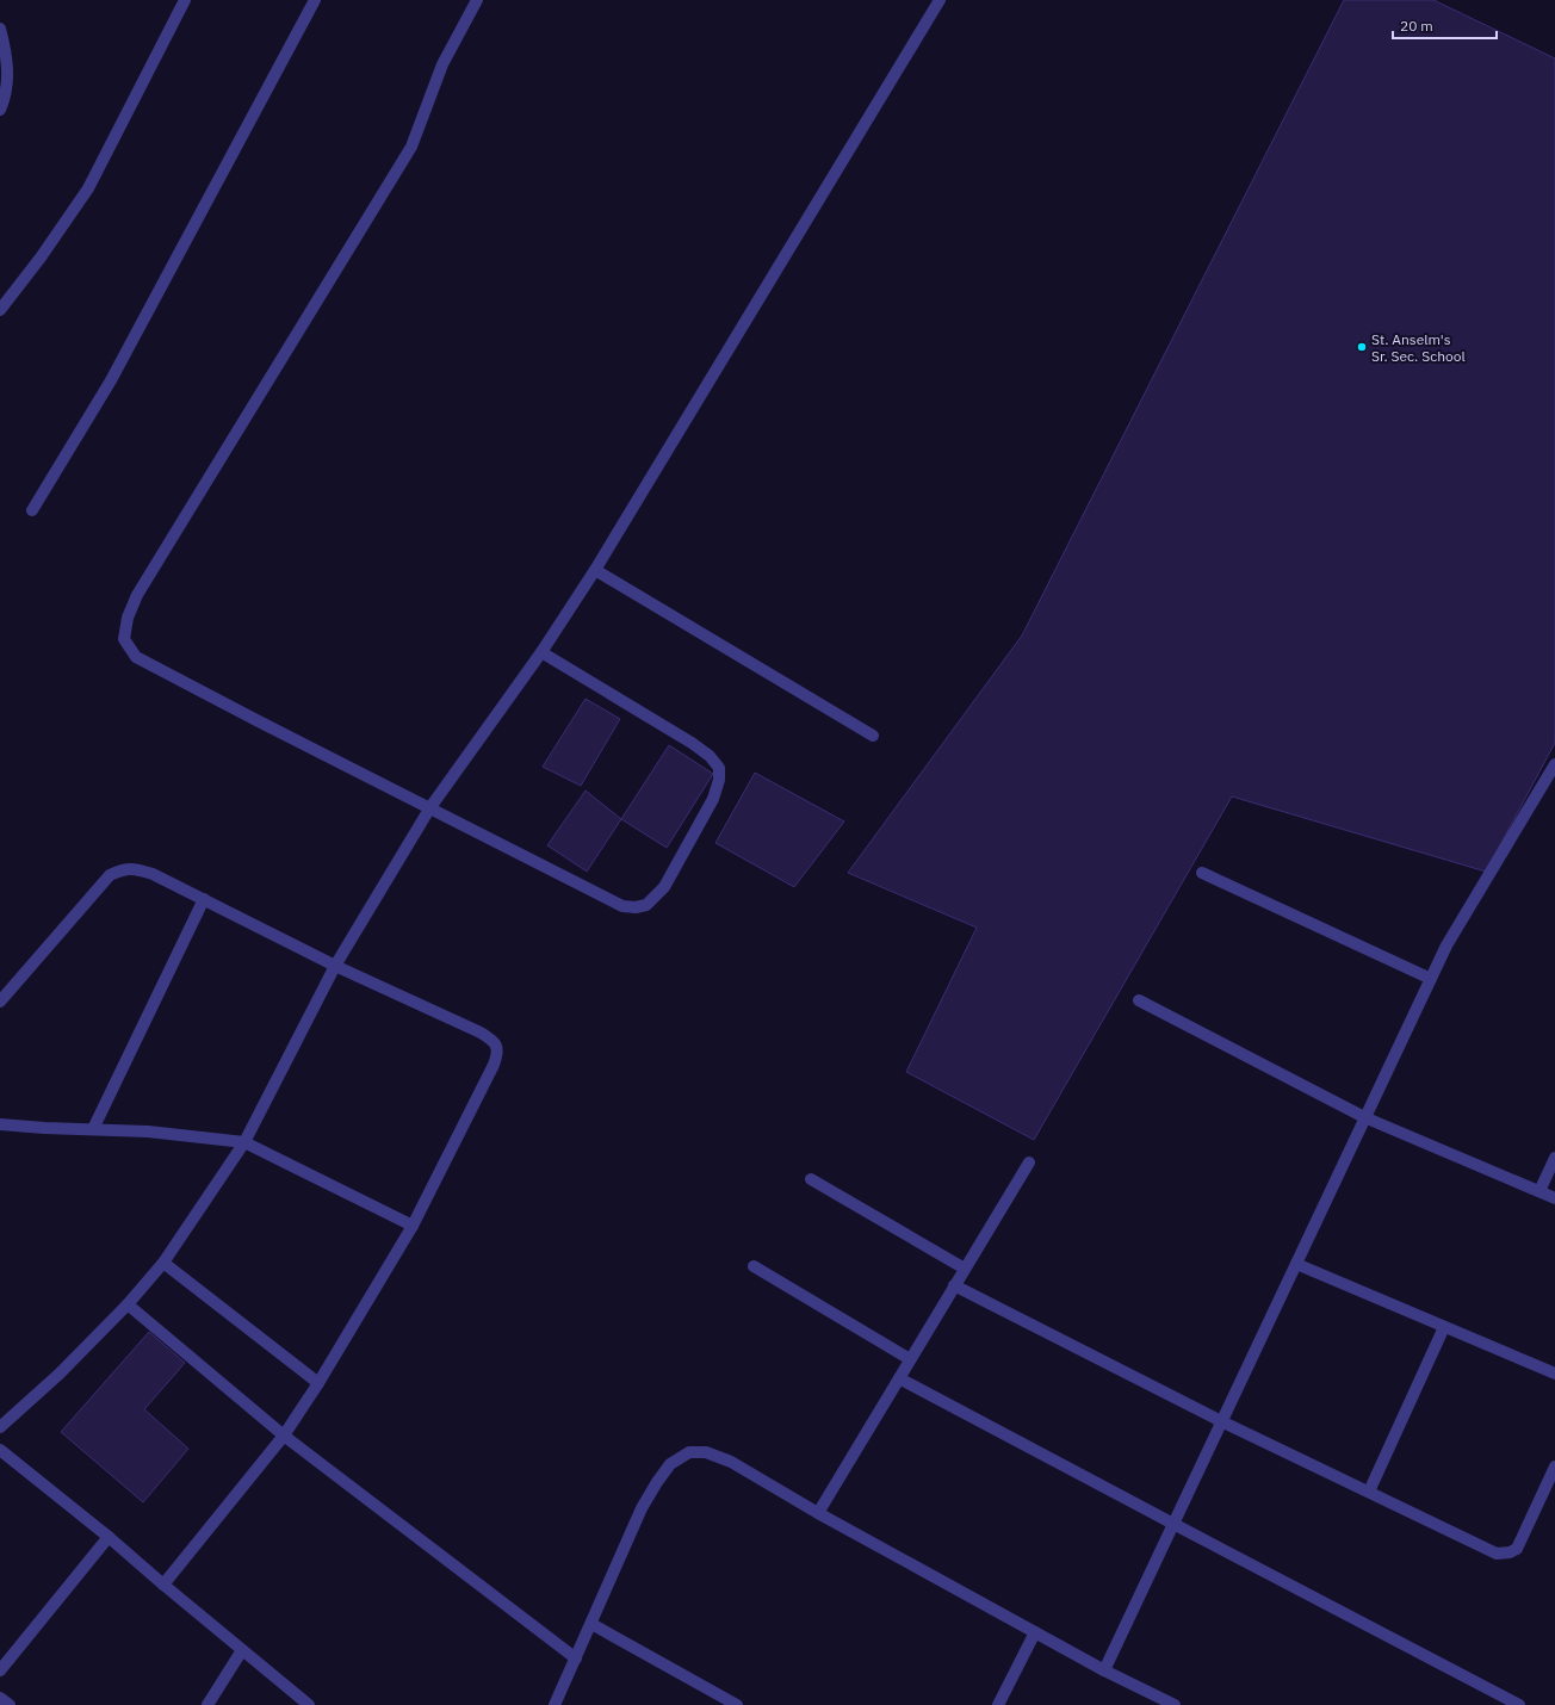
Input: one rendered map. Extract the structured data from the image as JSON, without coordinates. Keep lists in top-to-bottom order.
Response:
{
  "places": ["St. Anselm's Sr. Sec. School"],
  "scale_bar": "20 m"
}
